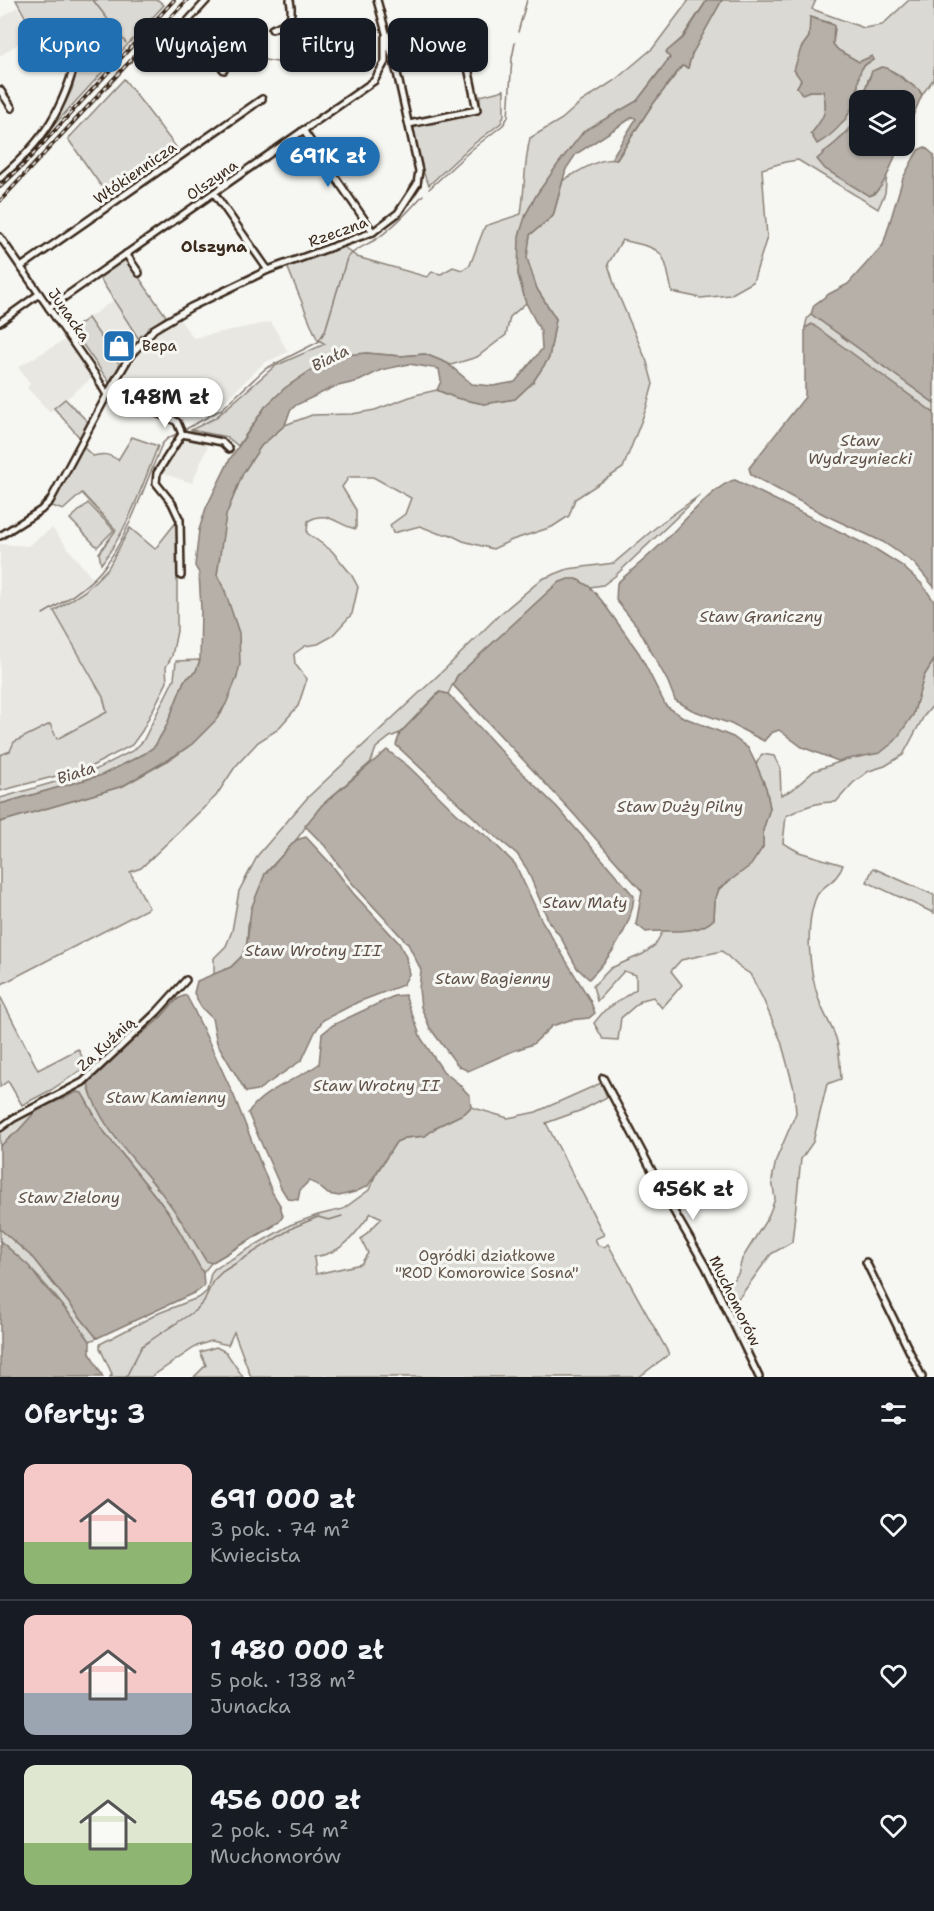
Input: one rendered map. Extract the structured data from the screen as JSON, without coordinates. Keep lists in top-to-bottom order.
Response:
{
  "streets": {
    "street": [
      "Włókiennicza",
      "Olszyna",
      "Rzeczna",
      "Junacka",
      "Za Kuźnią",
      "Muchomorów"
    ]
  },
  "crossings": [
    ["Włókiennicza", "Junacka"],
    ["Olszyna", "Rzeczna"],
    ["Olszyna", "Junacka"],
    ["Rzeczna", "Junacka"]
  ],
  "districts": ["Olszyna"],
  "water": [
    "Biała",
    "Staw Wydrzyniecki",
    "Staw Graniczny",
    "Staw Duży Pilny",
    "Staw Mały",
    "Staw Wrotny III",
    "Staw Bagienny",
    "Staw Wrotny II",
    "Staw Kamienny",
    "Staw Zielony"
  ],
  "parks": ["Ogródki działkowe \"ROD Komorowice Sosna\""],
  "places": {
    "shop": ["Bepa"]
  },
  "page": {
    "chip": [
      "Kupno",
      "Wynajem",
      "Filtry",
      "Nowe"
    ],
    "price": ["691K zł", "1.48M zł", "456K zł"],
    "heading": "Oferty: 3",
    "list": [
      {
        "name": "691 000 zł",
        "note": "3 pok. · 74 m² · Kwiecista"
      },
      {
        "name": "1 480 000 zł",
        "note": "5 pok. · 138 m² · Junacka"
      },
      {
        "name": "456 000 zł",
        "note": "2 pok. · 54 m² · Muchomorów"
      }
    ]
  }
}
